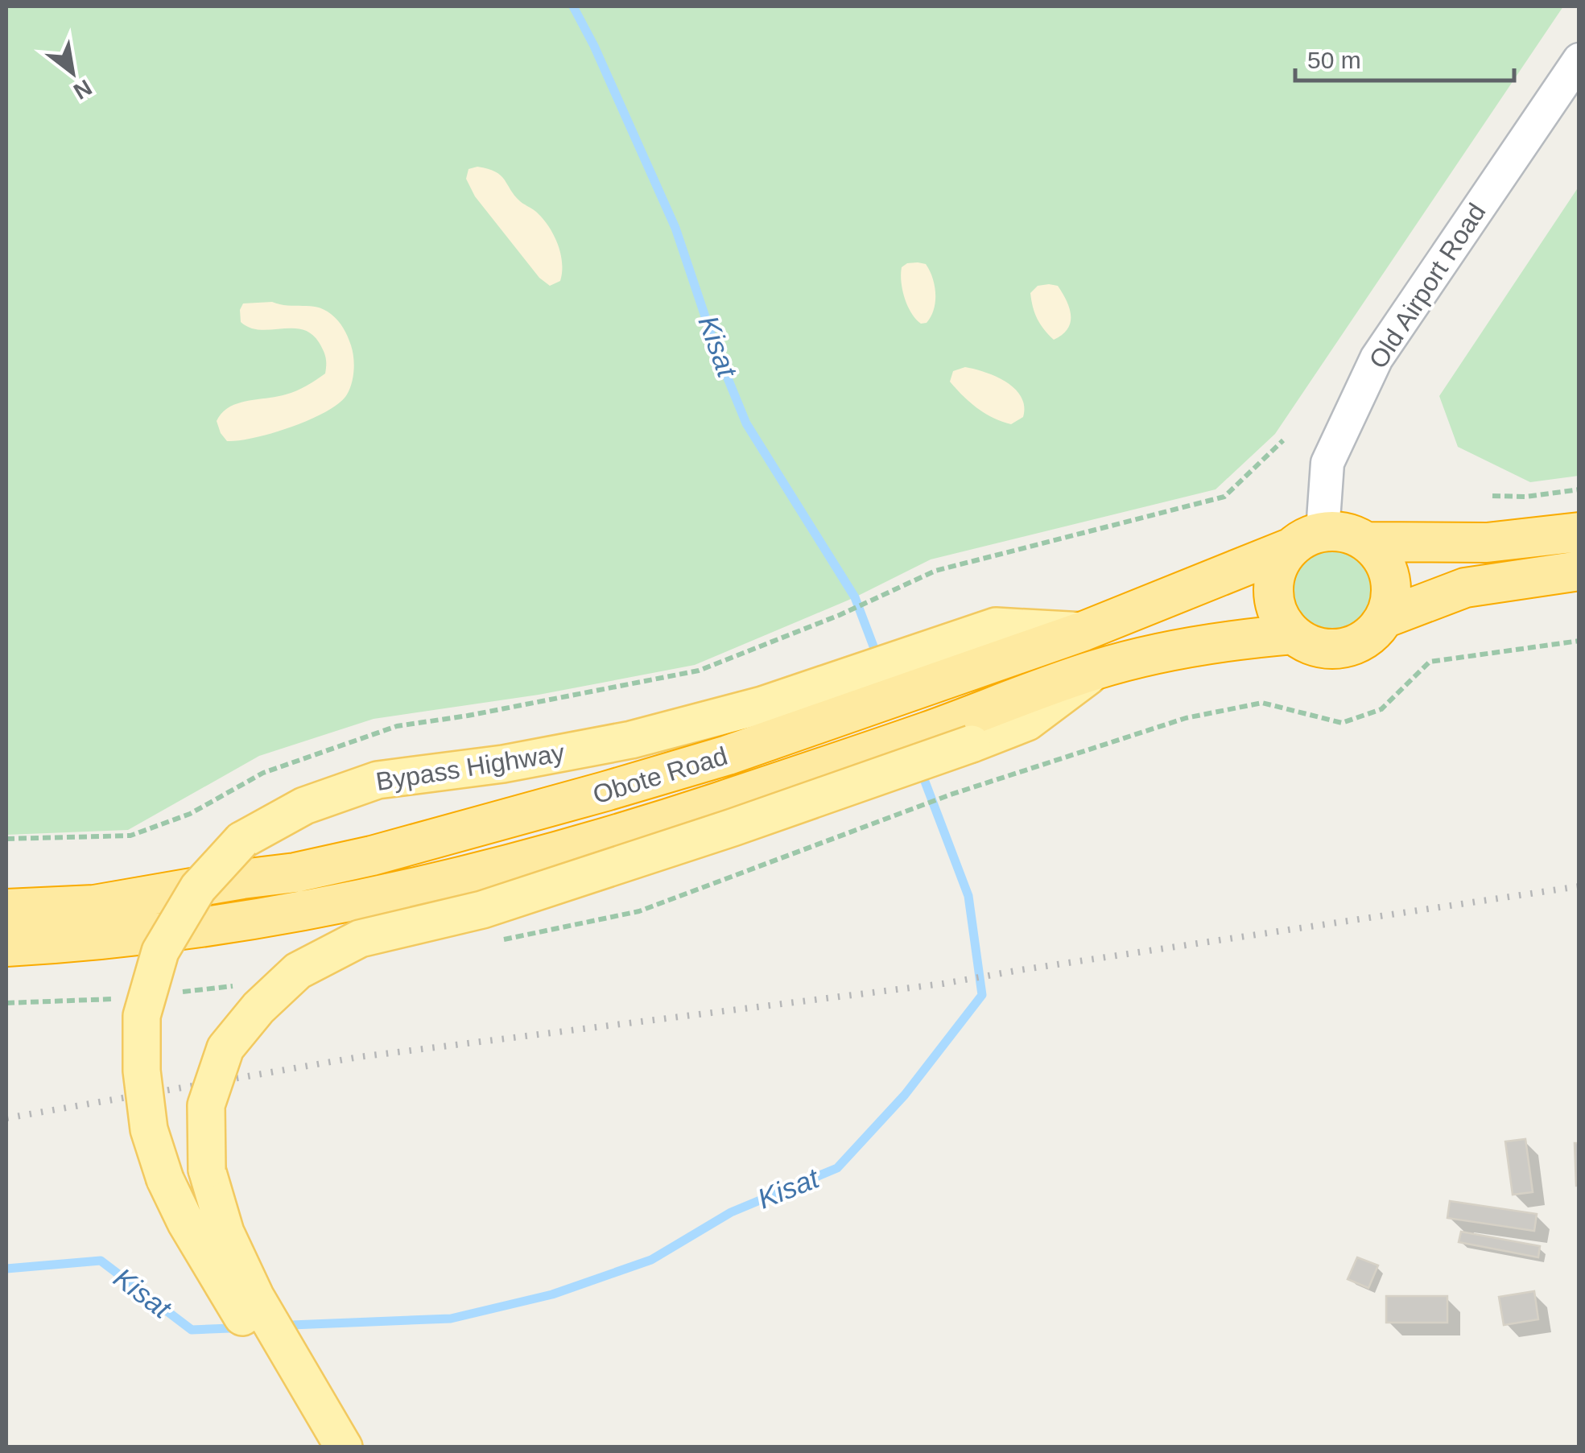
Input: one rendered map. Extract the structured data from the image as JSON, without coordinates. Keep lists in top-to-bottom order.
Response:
{
  "streets": {
    "highway": ["Obote Road"],
    "main road": ["Old Airport Road", "Bypass Highway"]
  },
  "crossings": [
    ["Old Airport Road", "Obote Road"],
    ["Bypass Highway", "Obote Road"]
  ],
  "water": ["Kisat"],
  "scale_bar": "50 m",
  "north": "bottom right"
}
